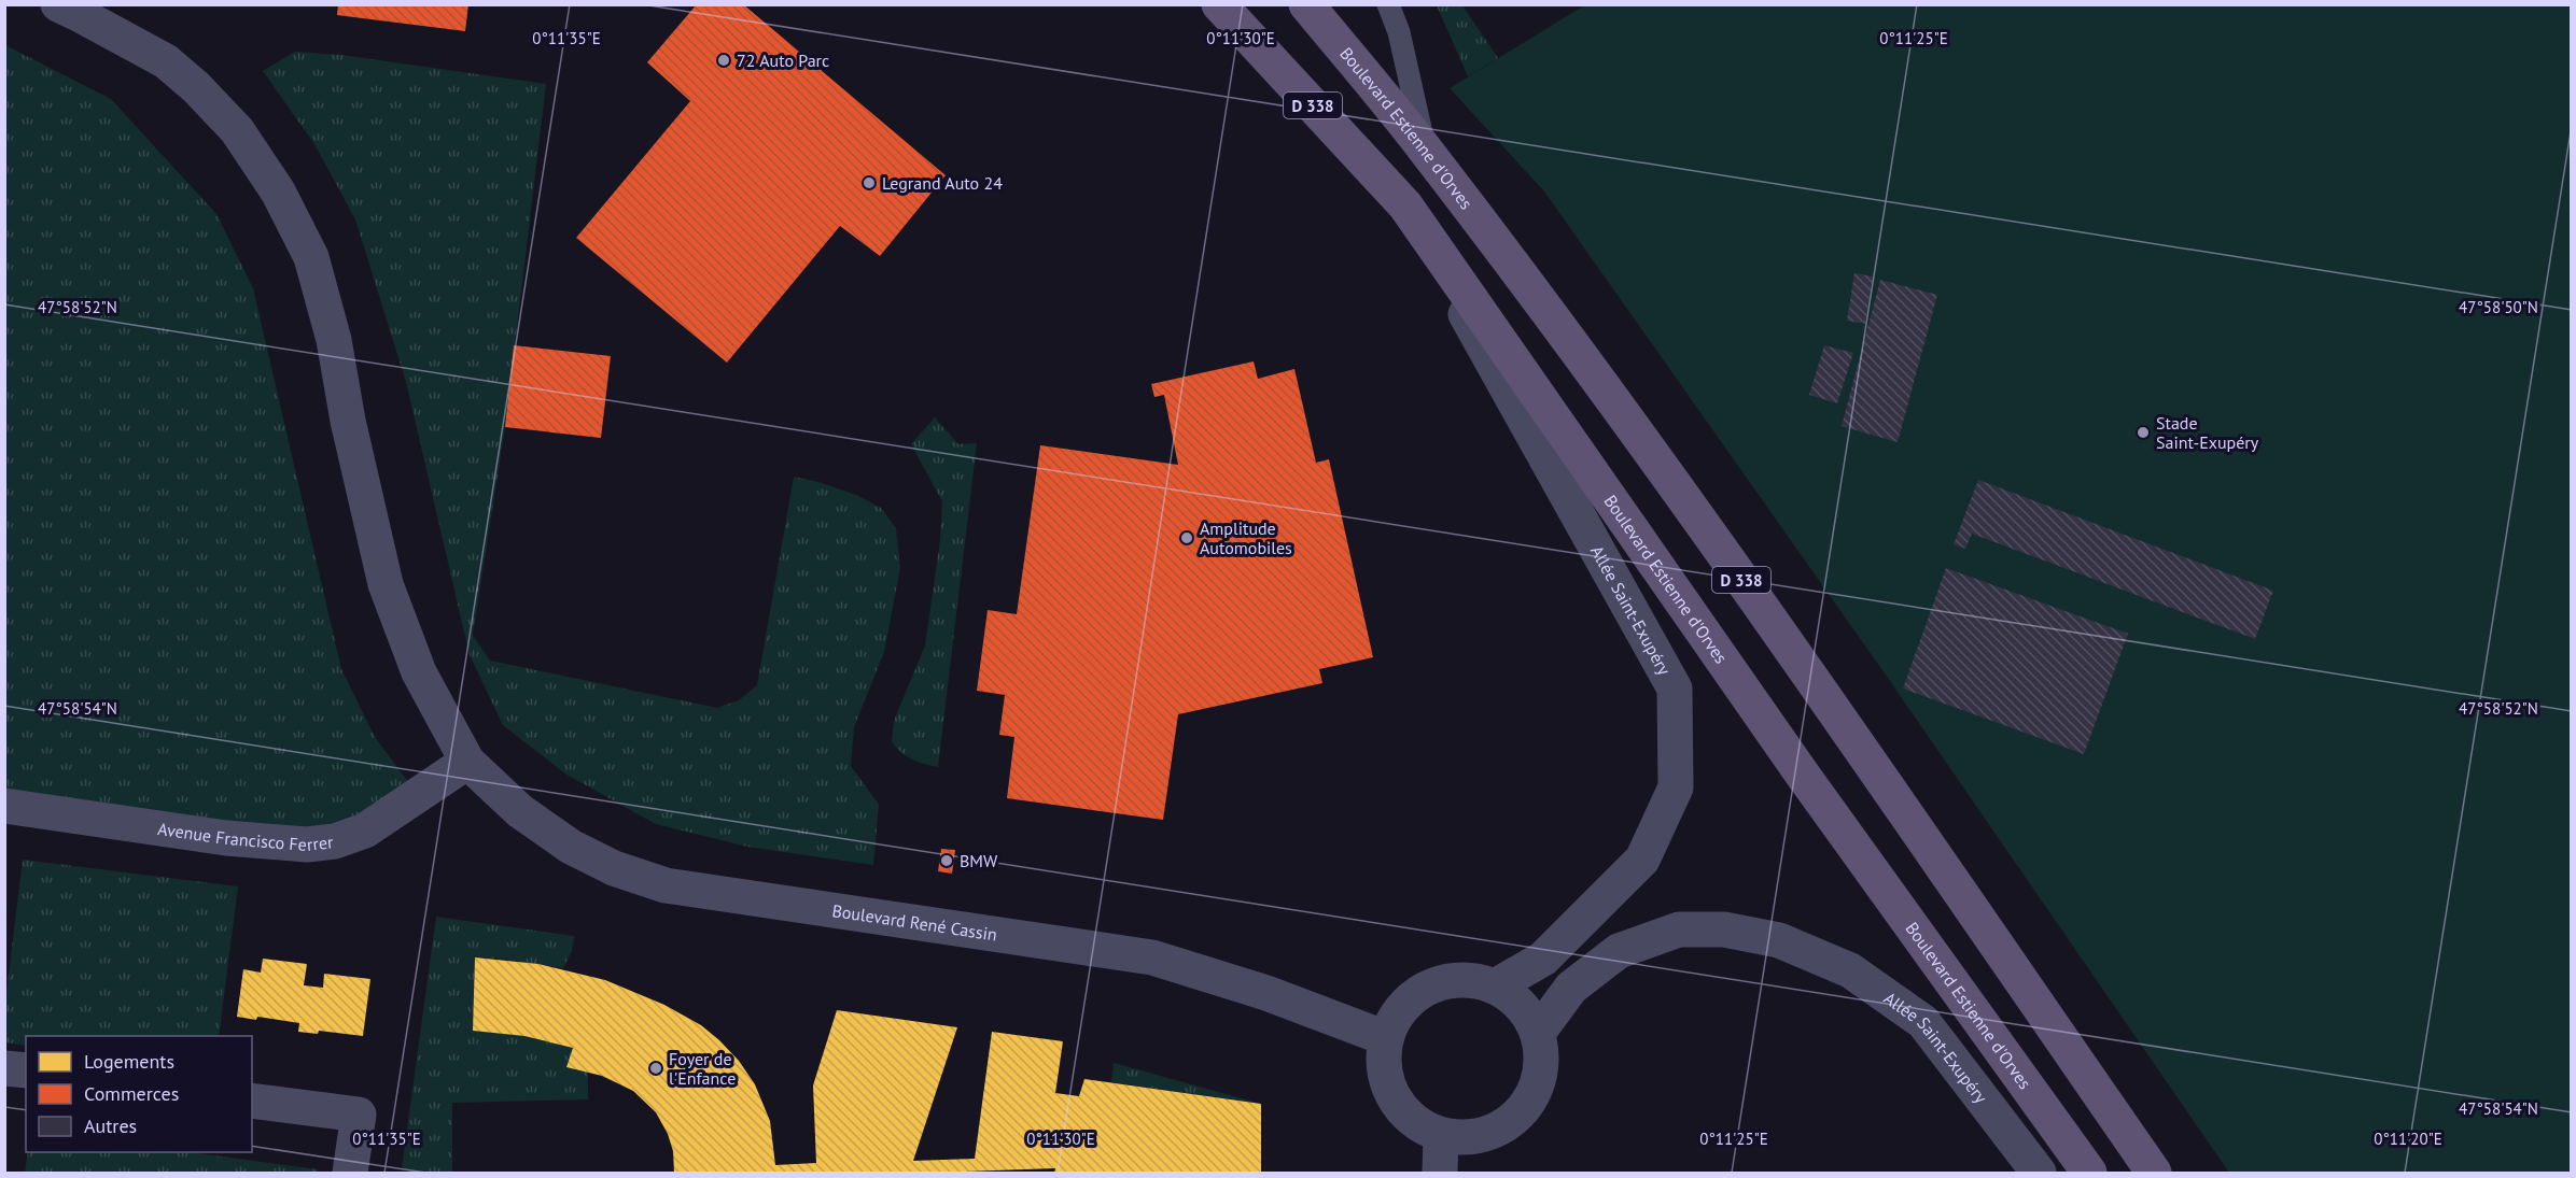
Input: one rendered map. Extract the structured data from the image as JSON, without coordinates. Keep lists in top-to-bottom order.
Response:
{
  "streets": {
    "main road": ["D 338", "Boulevard Estienne d'Orves"],
    "street": ["Allée Saint-Exupéry", "Avenue Francisco Ferrer", "Boulevard René Cassin"]
  },
  "crossings": [
    ["Boulevard Estienne d'Orves", "Allée Saint-Exupéry"],
    ["Allée Saint-Exupéry", "Boulevard René Cassin"],
    ["Avenue Francisco Ferrer", "Boulevard René Cassin"]
  ],
  "places": [
    "72 Auto Parc",
    "Legrand Auto 24",
    "Stade Saint-Exupéry",
    "Amplitude Automobiles",
    "BMW",
    "Foyer de l'Enfance"
  ],
  "legend": ["Logements", "Commerces", "Autres"],
  "coordinates": [
    "0°11'35\"E",
    "0°11'30\"E",
    "0°11'25\"E",
    "47°58'50\"N",
    "47°58'52\"N",
    "47°58'54\"N",
    "0°11'20\"E"
  ]
}
